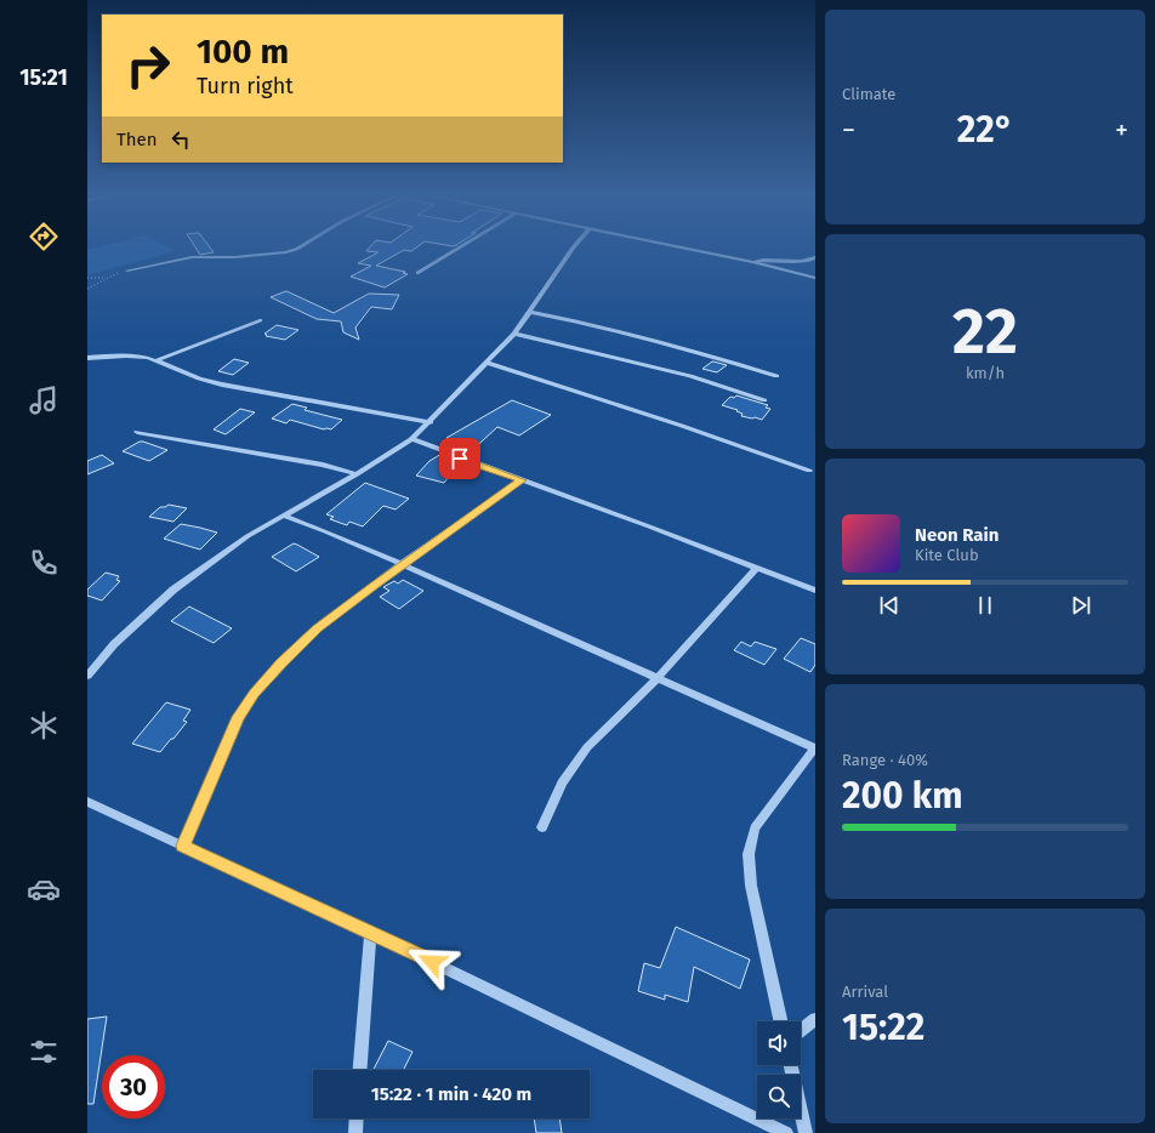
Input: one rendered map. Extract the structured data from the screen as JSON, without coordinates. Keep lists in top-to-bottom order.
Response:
{
  "page": {
    "tabs": "15:21",
    "tile": [
      "Climate",
      ["22", "km/h"],
      ["Range · 40%", "200 km"],
      ["Arrival", "15:22"]
    ],
    "turn": ["100 m", "Turn right"],
    "heat": ["−", "22°", "+"],
    "then": "Then",
    "song": ["Neon Rain", "Kite Club"],
    "limit": "30",
    "trip": "15:22 · 1 min · 420 m"
  }
}
